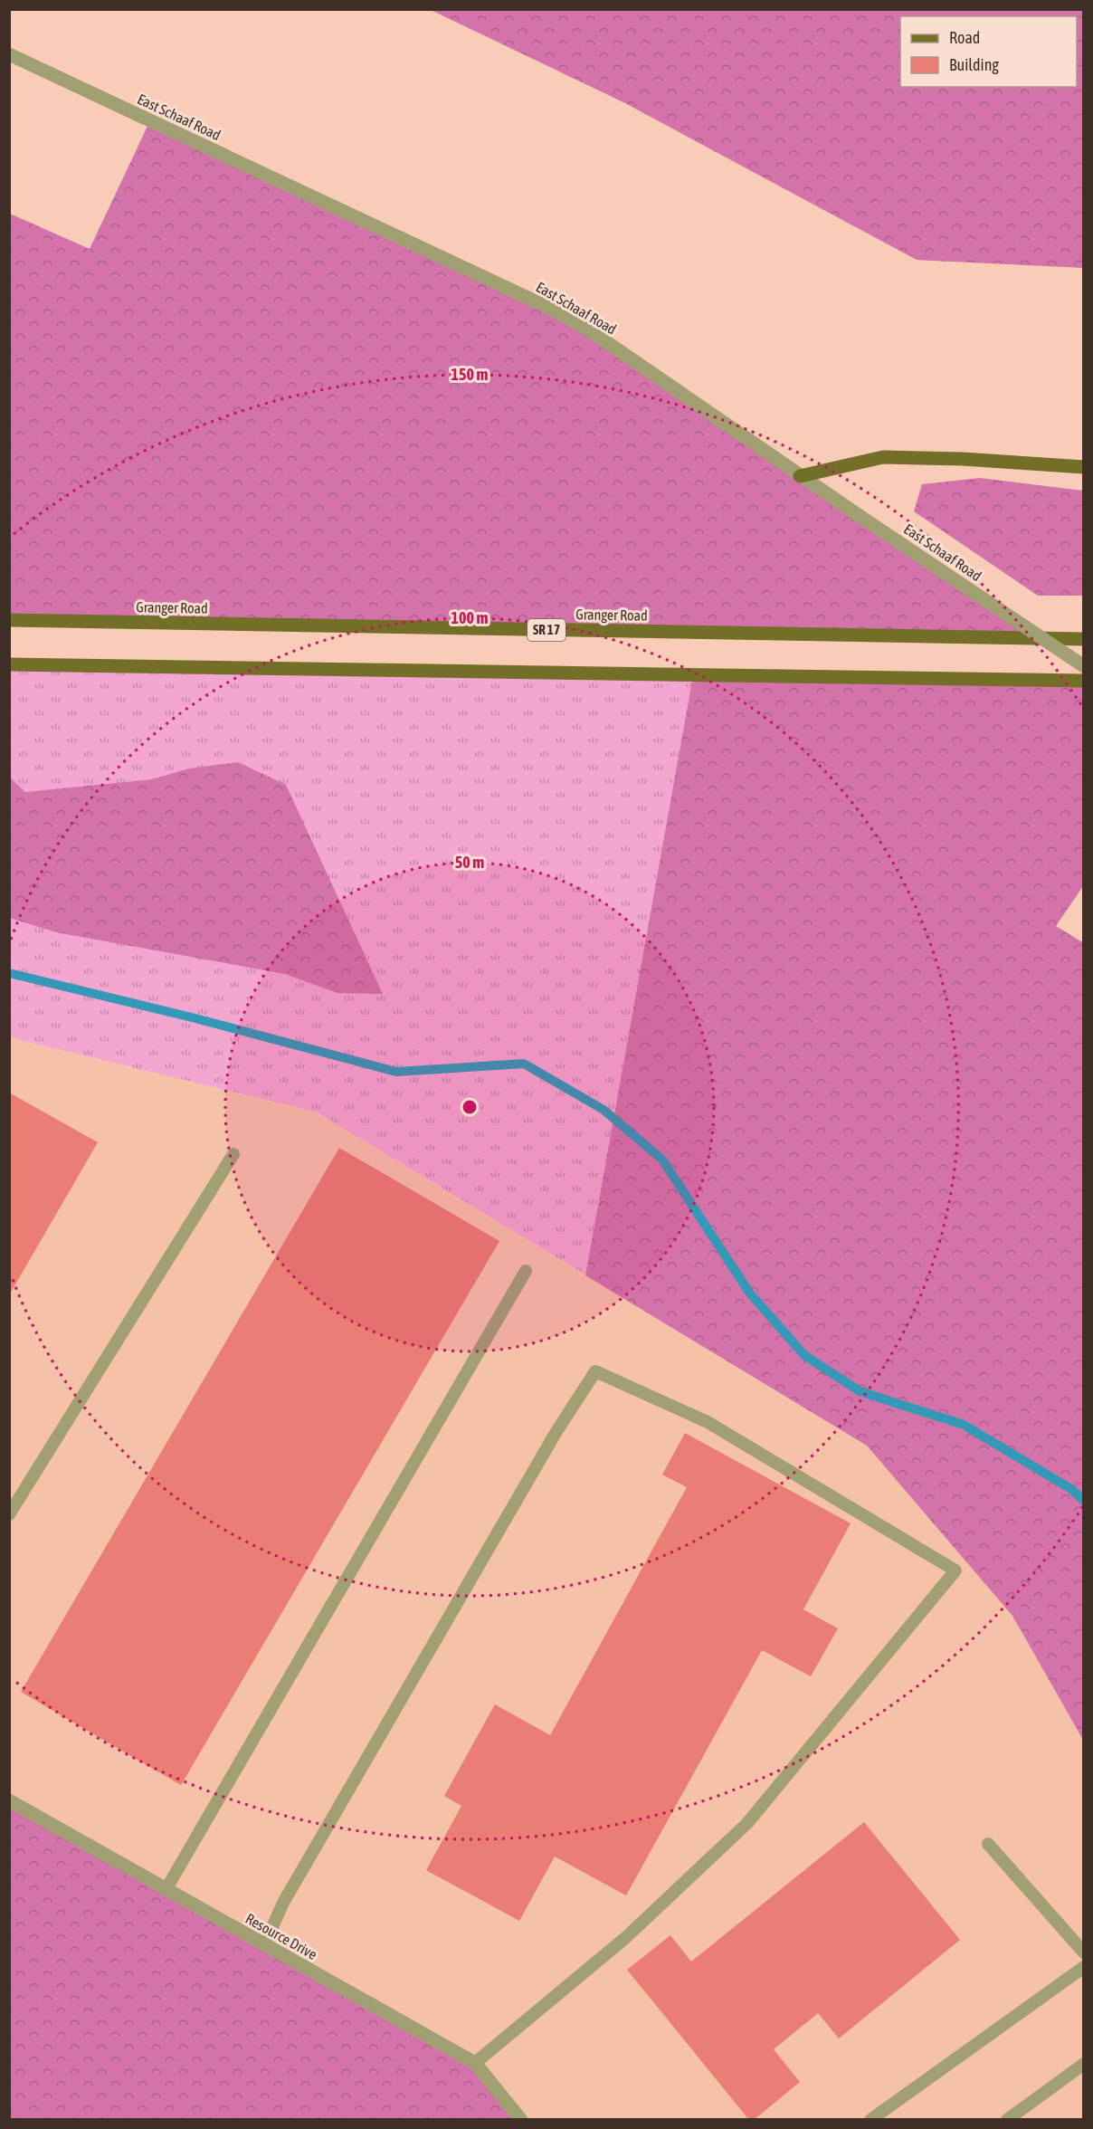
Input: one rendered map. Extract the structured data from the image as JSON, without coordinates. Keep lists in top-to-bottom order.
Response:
{
  "streets": {
    "main road": ["Granger Road", "SR 17"],
    "street": ["East Schaaf Road", "Resource Drive"]
  },
  "legend": ["Road", "Building"],
  "rings": ["150 m", "100 m", "50 m"]
}
